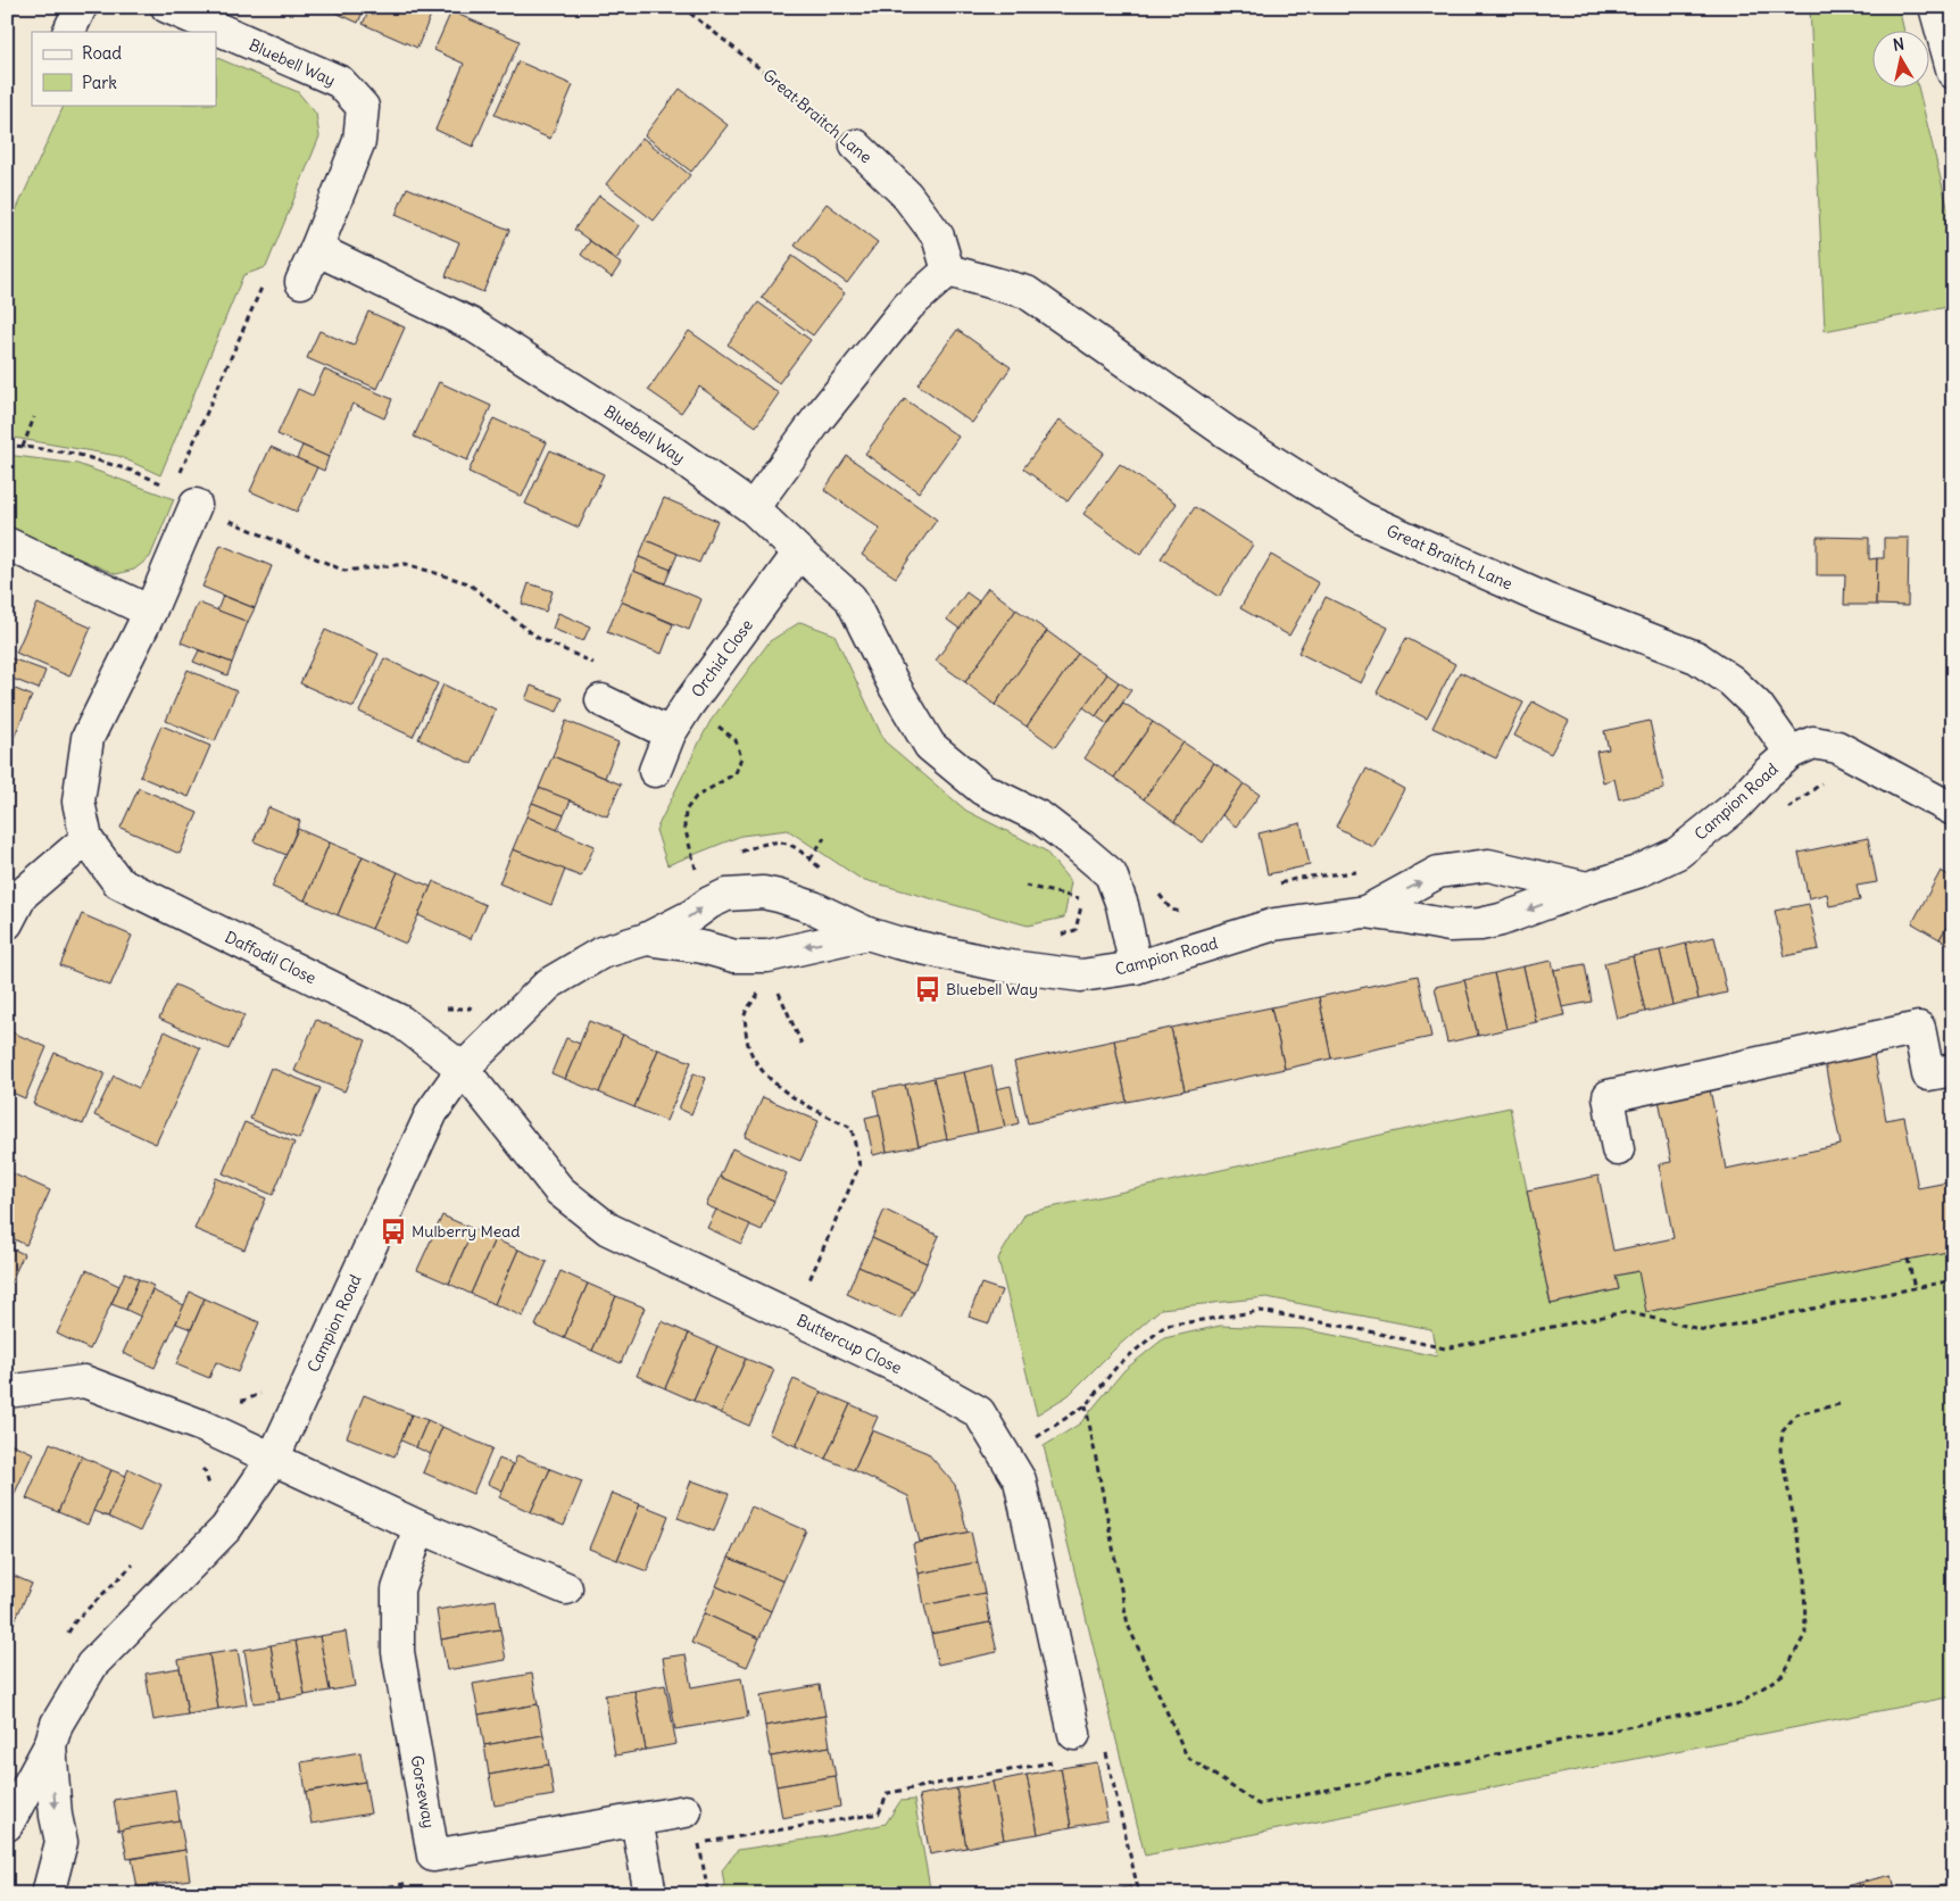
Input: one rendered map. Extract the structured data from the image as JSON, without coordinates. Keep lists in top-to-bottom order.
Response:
{
  "streets": {
    "street": [
      "Bluebell Way",
      "Great Braitch Lane",
      "Orchid Close",
      "Campion Road",
      "Daffodil Close",
      "Buttercup Close",
      "Gorseway"
    ]
  },
  "crossings": [
    ["Bluebell Way", "Orchid Close"],
    ["Bluebell Way", "Campion Road"],
    ["Great Braitch Lane", "Campion Road"],
    ["Campion Road", "Daffodil Close"],
    ["Campion Road", "Buttercup Close"],
    ["Daffodil Close", "Buttercup Close"]
  ],
  "places": {
    "bus stop": ["Bluebell Way", "Mulberry Mead"]
  },
  "legend": ["Road", "Park"],
  "north": "top"
}
